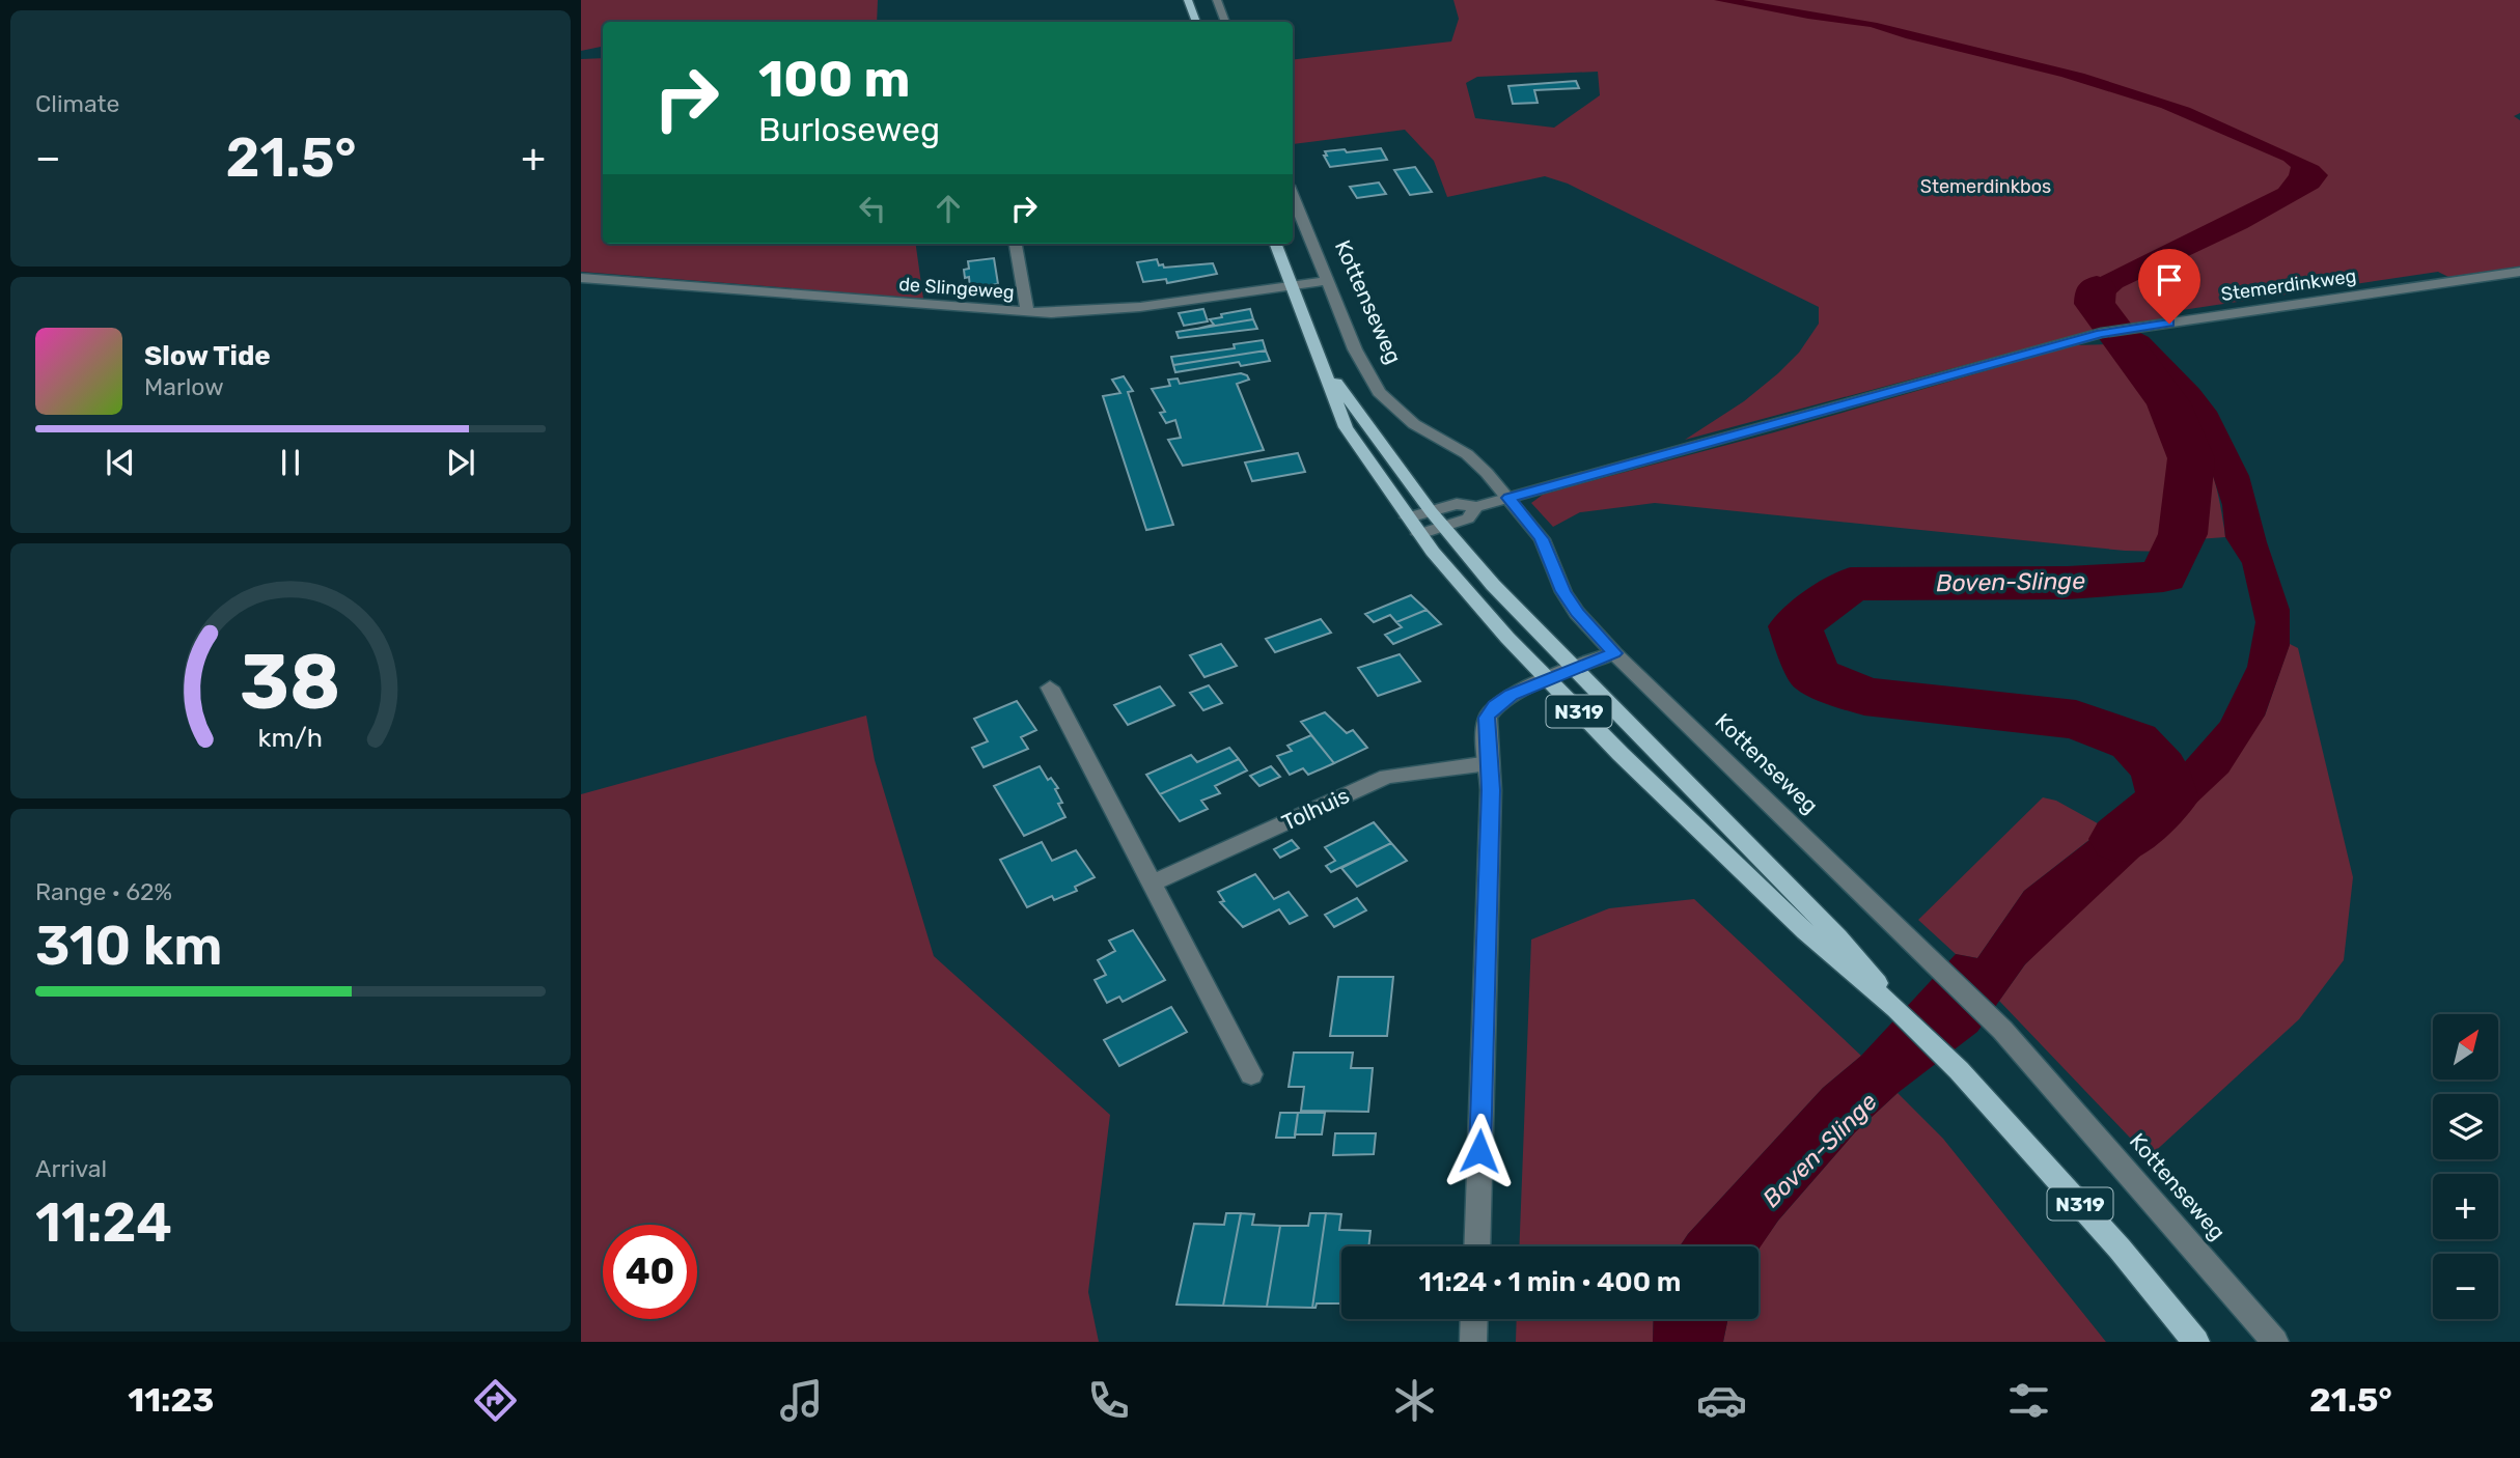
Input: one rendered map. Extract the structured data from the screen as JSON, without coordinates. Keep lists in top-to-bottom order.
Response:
{
  "streets": {
    "main road": ["N319"],
    "street": [
      "Stemerdinkweg",
      "de Slingeweg",
      "Kottenseweg",
      "Tolhuis"
    ]
  },
  "crossings": [
    ["Stemerdinkweg", "Kottenseweg"],
    ["Stemerdinkweg", "N319"],
    ["de Slingeweg", "Kottenseweg"],
    ["de Slingeweg", "N319"]
  ],
  "water": ["Boven-Slinge"],
  "parks": ["Stemerdinkbos"],
  "north": "top right",
  "page": {
    "tile": [
      "Climate",
      ["Range · 62%", "310 km"],
      ["Arrival", "11:24"]
    ],
    "turn": ["100 m", "Burloseweg"],
    "heat": ["−", "21.5°", "+"],
    "song": ["Slow Tide", "Marlow"],
    "map_buttons": ["+", "−"],
    "limit": "40",
    "trip": "11:24 · 1 min · 400 m",
    "tabs": ["11:23", "21.5°"],
    "gauge": ["38", "km/h"]
  }
}
